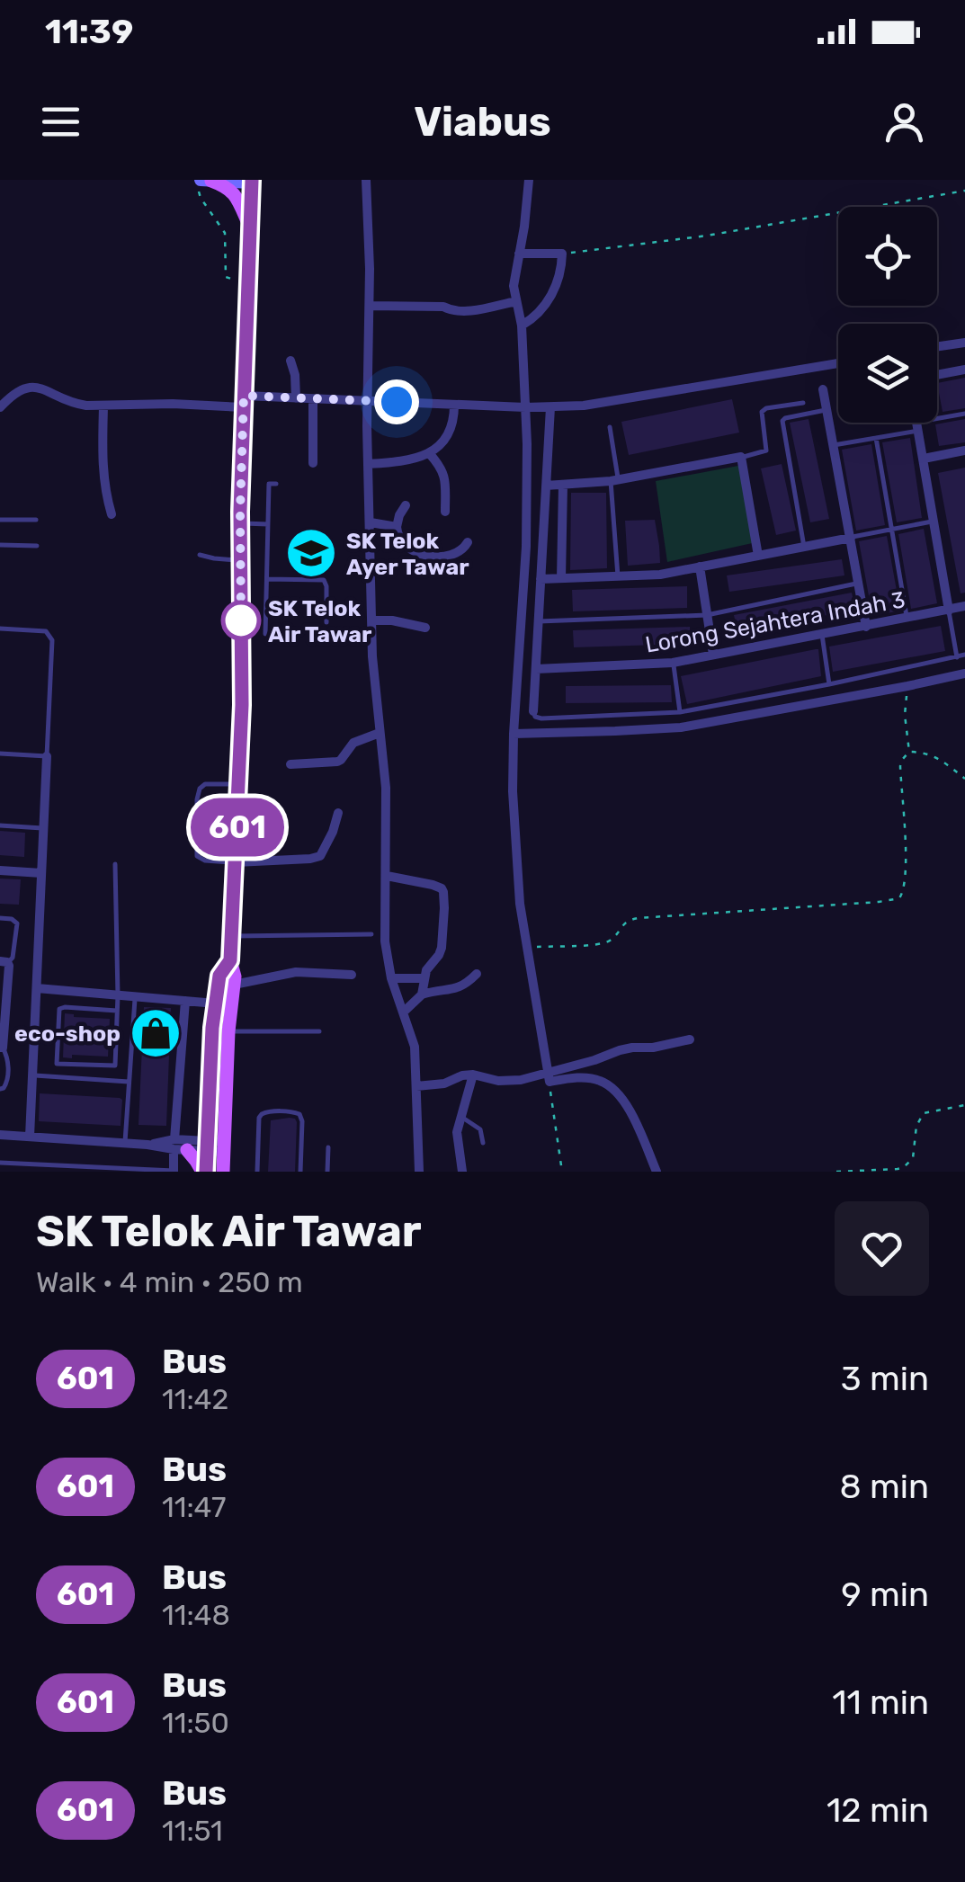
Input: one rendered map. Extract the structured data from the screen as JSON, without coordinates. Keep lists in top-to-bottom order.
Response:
{
  "streets": {
    "street": ["Lorong Sejahtera Indah 3"]
  },
  "places": {
    "school or university": ["SK Telok Ayer Tawar"],
    "other": ["SK Telok Air Tawar"],
    "shop": ["eco-shop"]
  },
  "lines": ["bus line 601"],
  "page": {
    "status": "11:39",
    "header": "Viabus",
    "on_map": "601",
    "heading": ["SK Telok Air Tawar", "Walk · 4 min · 250 m"],
    "list": [
      {
        "mark": "601",
        "name": "Bus",
        "note": "11:42",
        "value": "3 min"
      },
      {
        "mark": "601",
        "name": "Bus",
        "note": "11:47",
        "value": "8 min"
      },
      {
        "mark": "601",
        "name": "Bus",
        "note": "11:48",
        "value": "9 min"
      },
      {
        "mark": "601",
        "name": "Bus",
        "note": "11:50",
        "value": "11 min"
      },
      {
        "mark": "601",
        "name": "Bus",
        "note": "11:51",
        "value": "12 min"
      }
    ]
  }
}
